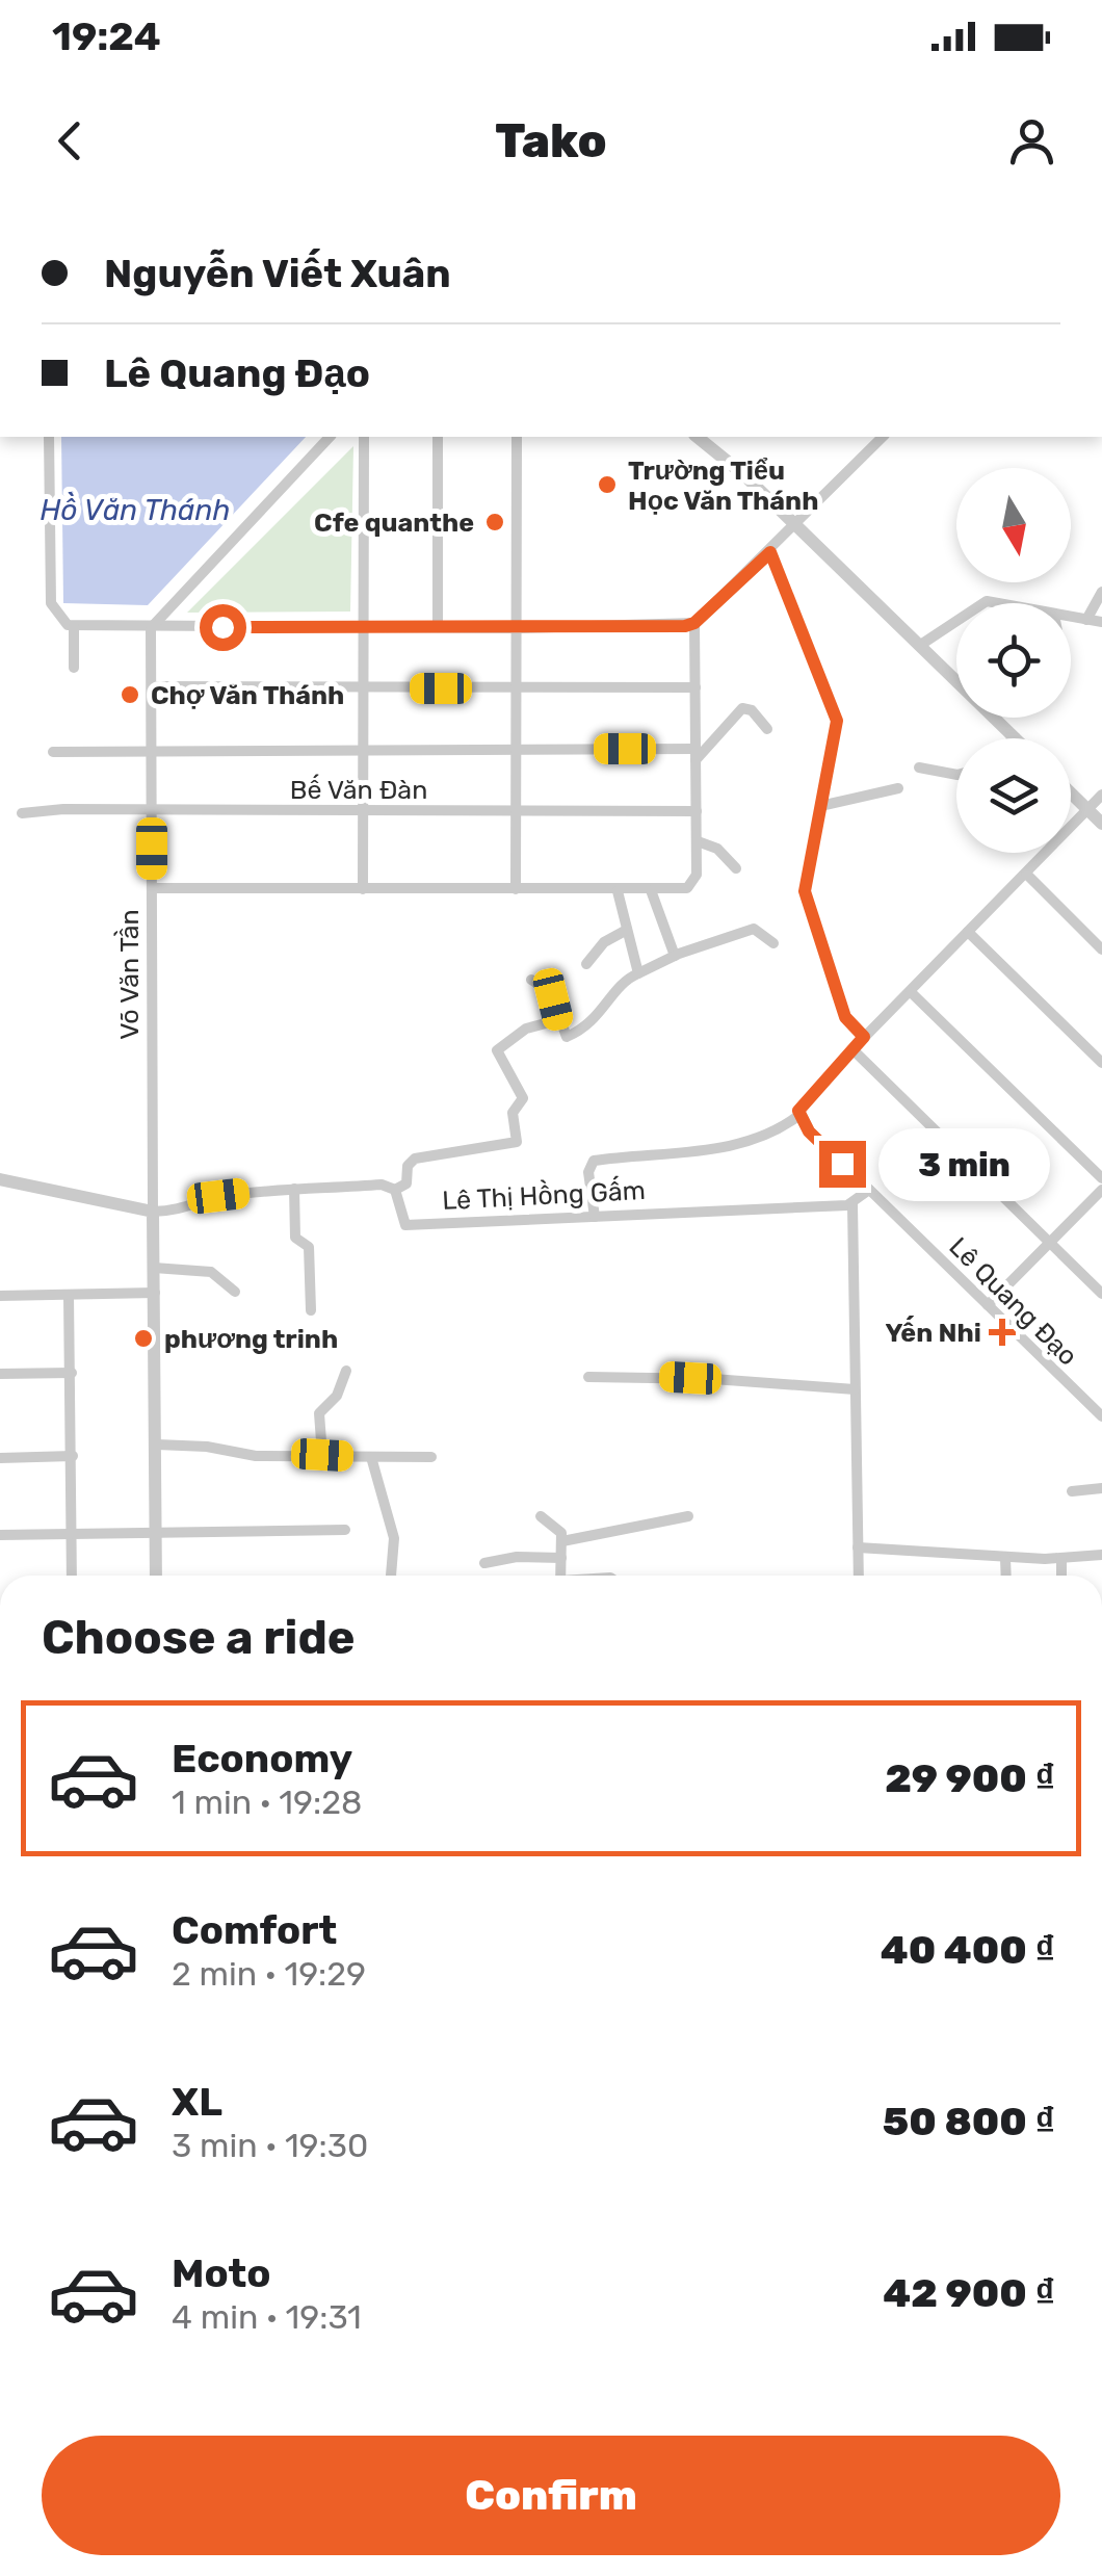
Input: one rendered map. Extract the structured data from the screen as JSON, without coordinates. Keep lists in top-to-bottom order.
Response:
{
  "streets": {
    "street": [
      "Bế Văn Đàn",
      "Võ Văn Tần",
      "Lê Thị Hồng Gấm",
      "Lê Quang Đạo"
    ]
  },
  "crossings": [
    ["Bế Văn Đàn", "Võ Văn Tần"]
  ],
  "water": ["Hồ Văn Thánh"],
  "places": {
    "other": [
      "Trường Tiểu Học Văn Thánh",
      "Cfe quanthe",
      "Chợ Văn Thánh",
      "phương trinh"
    ],
    "health": ["Yến Nhi"]
  },
  "north": "bottom",
  "page": {
    "status": "19:24",
    "header": "Tako",
    "banner": ["Nguyễn Viết Xuân", "Lê Quang Đạo"],
    "bubble": "3 min",
    "heading": "Choose a ride",
    "list": [
      {
        "name": "Economy",
        "note": "1 min · 19:28",
        "value": "29 900 ₫"
      },
      {
        "name": "Comfort",
        "note": "2 min · 19:29",
        "value": "40 400 ₫"
      },
      {
        "name": "XL",
        "note": "3 min · 19:30",
        "value": "50 800 ₫"
      },
      {
        "name": "Moto",
        "note": "4 min · 19:31",
        "value": "42 900 ₫"
      }
    ],
    "buttons": "Confirm"
  }
}
